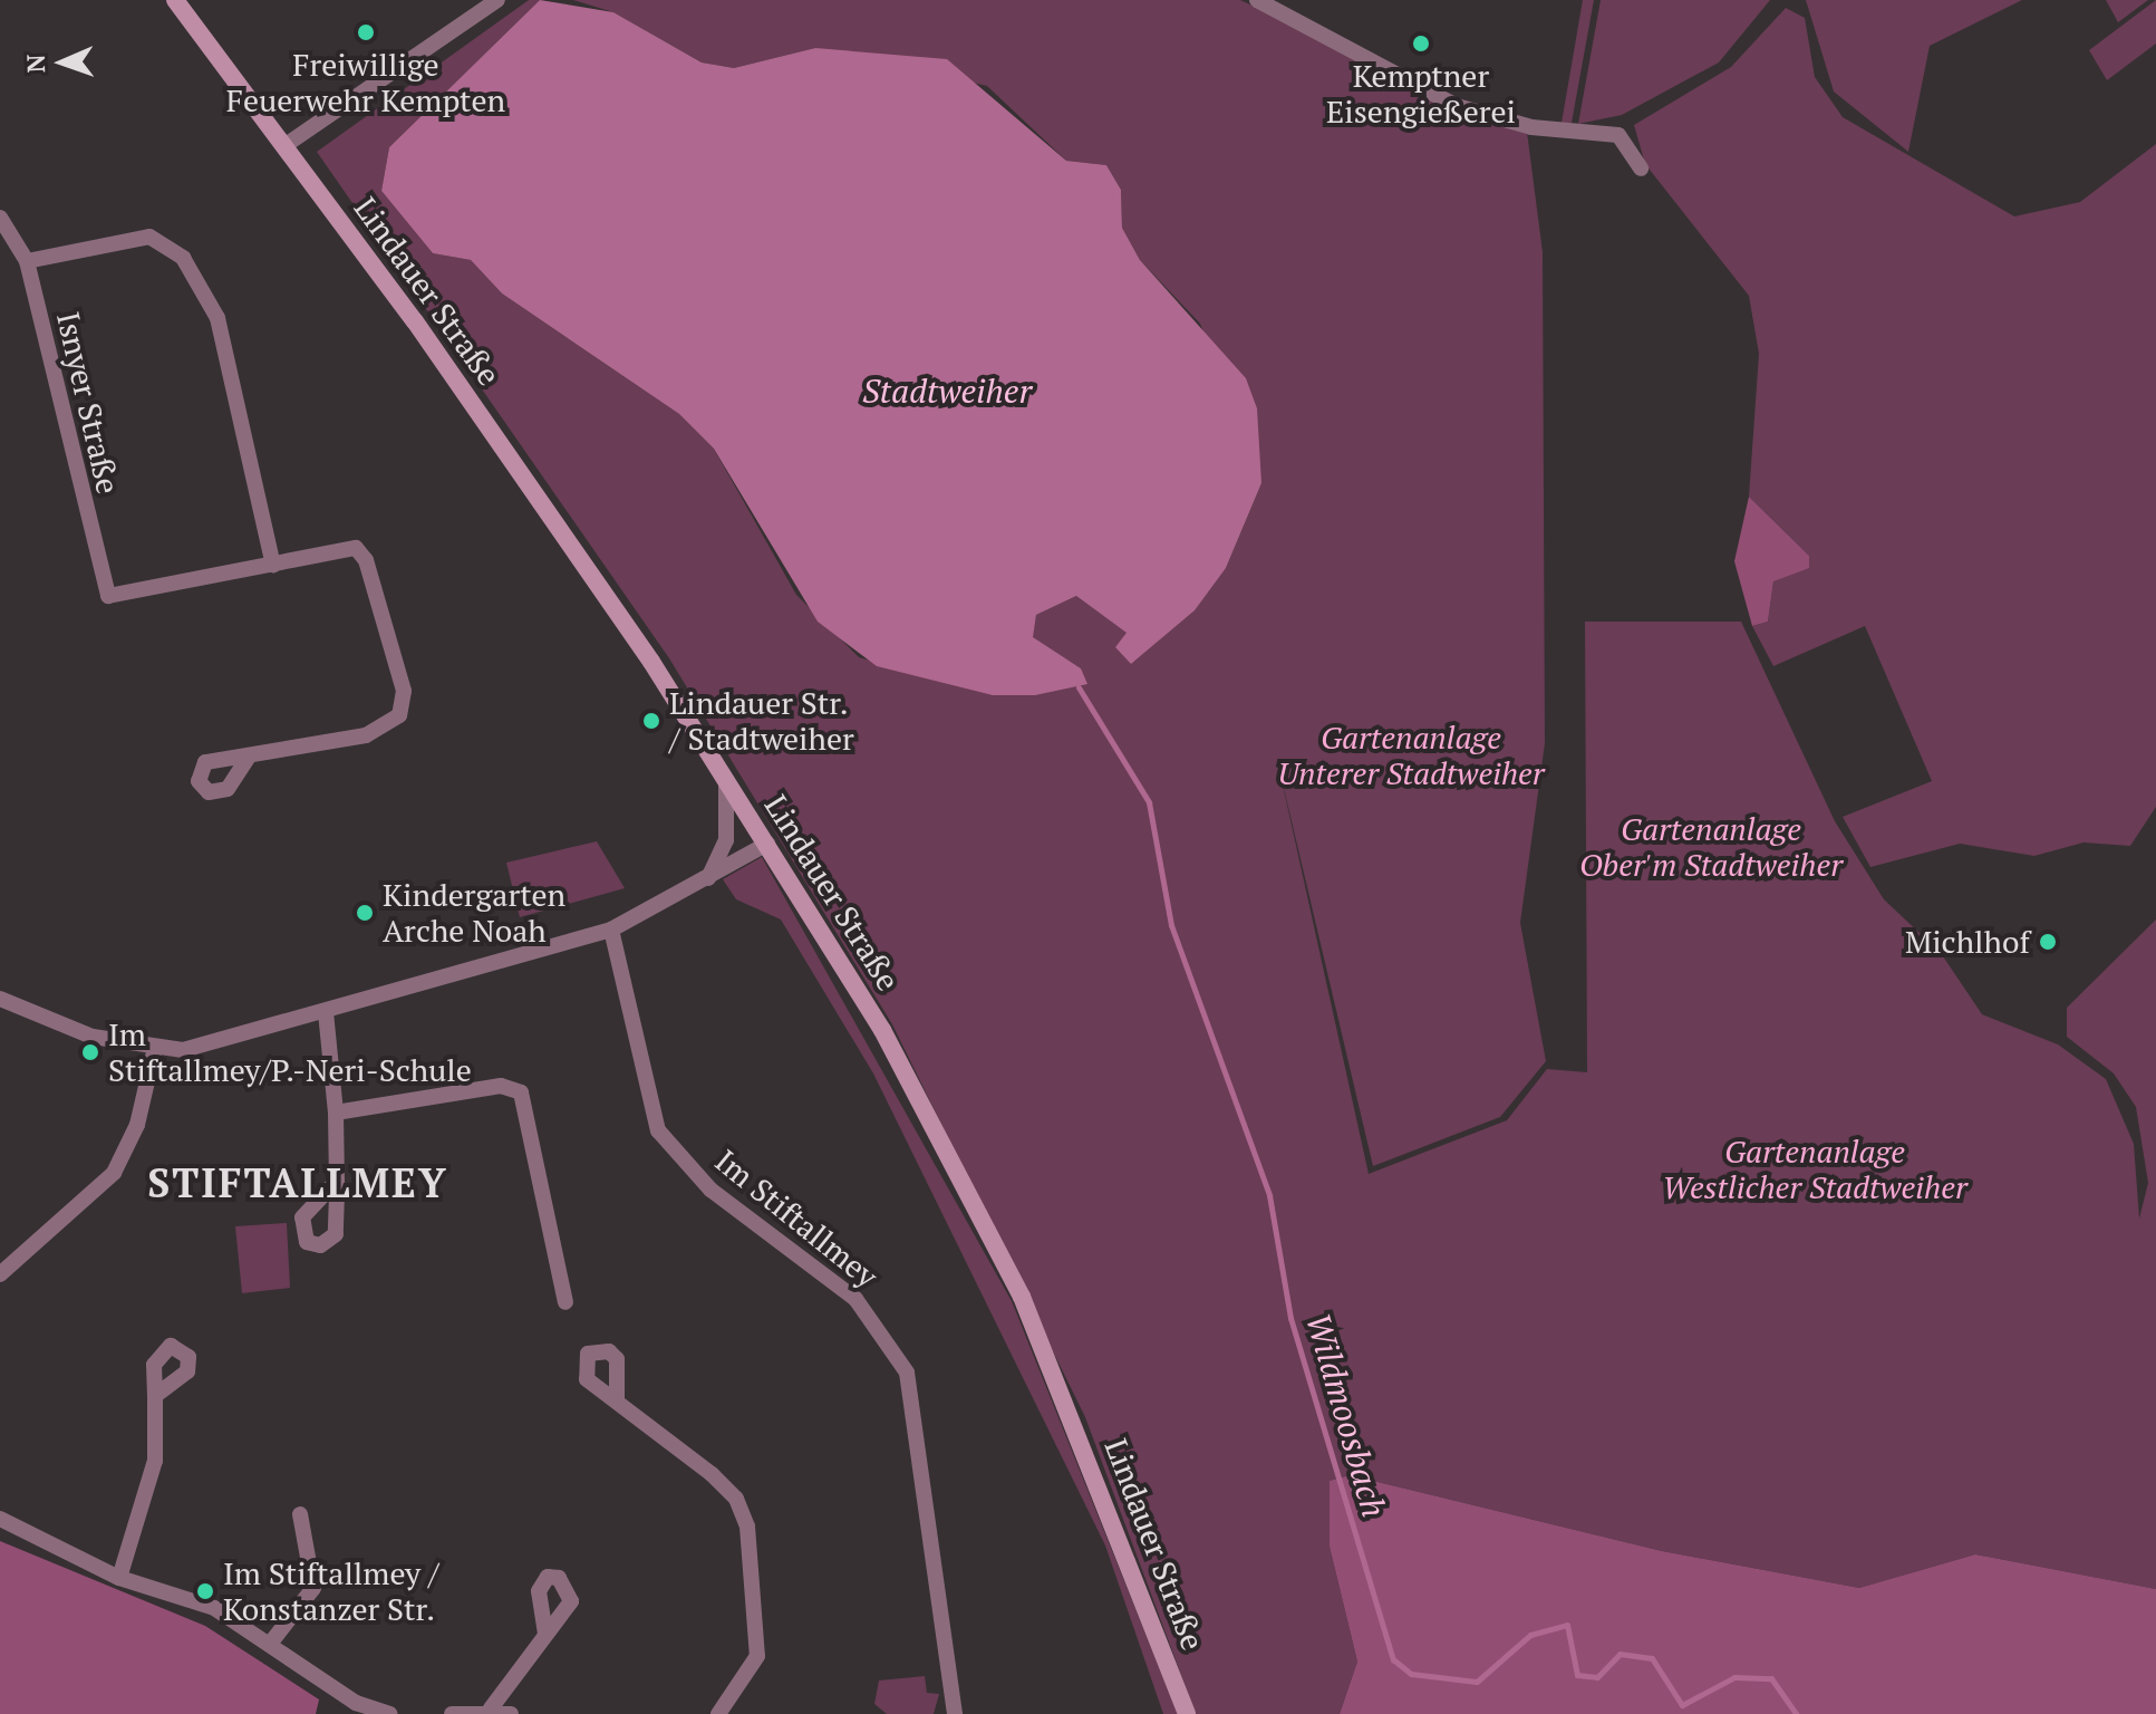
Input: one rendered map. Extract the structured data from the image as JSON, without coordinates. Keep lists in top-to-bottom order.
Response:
{
  "streets": {
    "main road": ["Lindauer Straße"],
    "street": ["Isnyer Straße", "Im Stiftallmey"]
  },
  "districts": ["STIFTALLMEY"],
  "water": ["Stadtweiher", "Wildmoosbach"],
  "parks": ["Gartenanlage Unterer Stadtweiher", "Gartenanlage Ober'm Stadtweiher", "Gartenanlage Westlicher Stadtweiher"],
  "places": [
    "Freiwillige Feuerwehr Kempten",
    "Kemptner Eisengießerei",
    "Lindauer Str. / Stadtweiher",
    "Kindergarten Arche Noah",
    "Michlhof",
    "Im Stiftallmey/P.-Neri-Schule",
    "Im Stiftallmey / Konstanzer Str."
  ],
  "north": "left"
}
